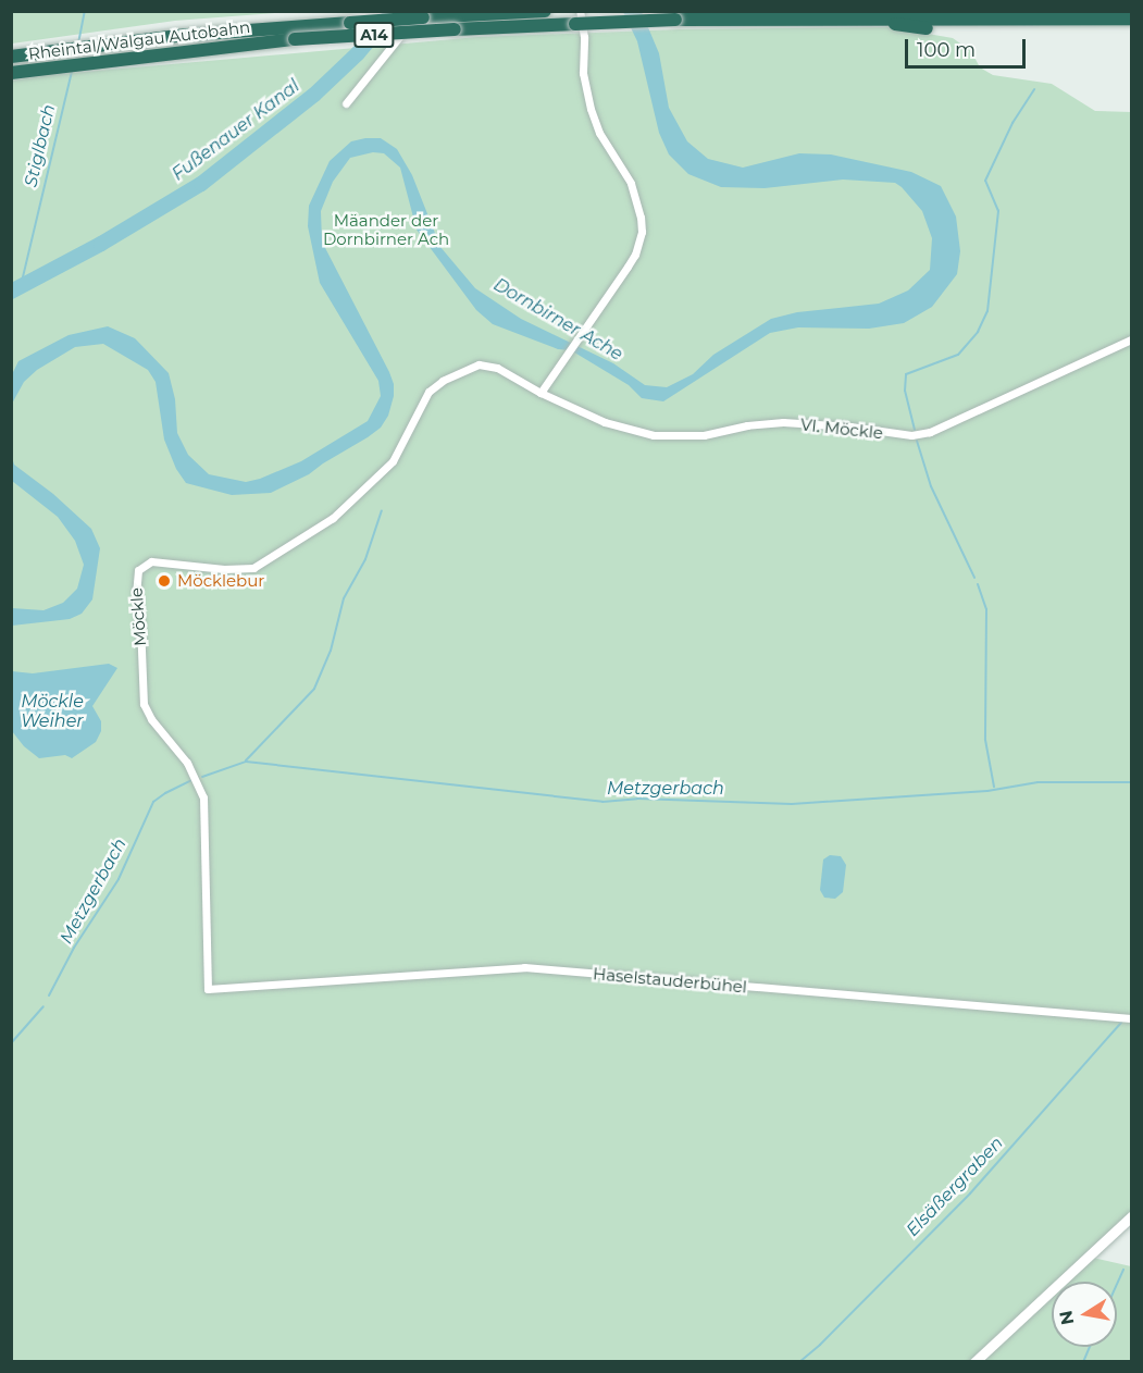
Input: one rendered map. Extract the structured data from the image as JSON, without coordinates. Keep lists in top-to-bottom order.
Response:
{
  "streets": {
    "highway": ["A14", "Rheintal/Walgau Autobahn"],
    "street": ["VI. Möckle", "Möckle", "Haselstauderbühel"]
  },
  "crossings": [
    ["VI. Möckle", "Möckle"],
    ["Möckle", "Haselstauderbühel"]
  ],
  "water": [
    "Fußenauer Kanal",
    "Stiglbach",
    "Dornbirner Ache",
    "Möckle Weiher",
    "Metzgerbach",
    "Elsäßergraben"
  ],
  "parks": ["Mäander der Dornbirner Ach"],
  "places": ["Möcklebur"],
  "scale_bar": "100 m",
  "north": "left"
}
